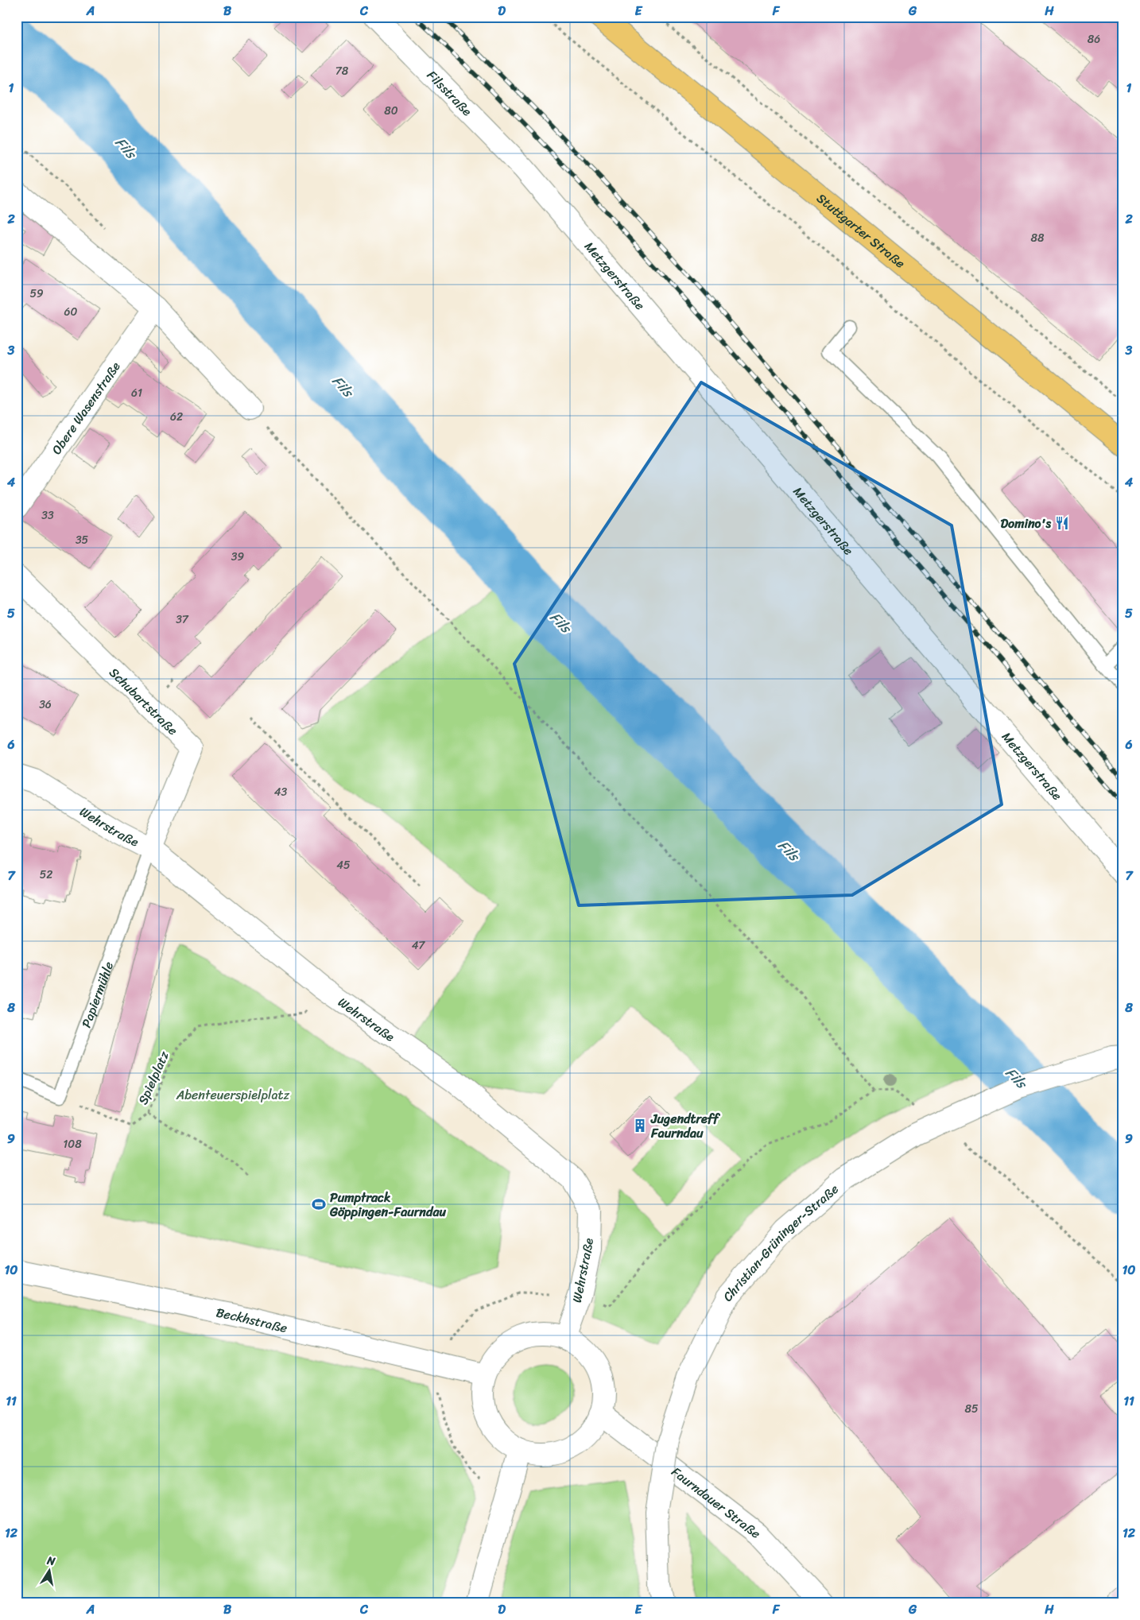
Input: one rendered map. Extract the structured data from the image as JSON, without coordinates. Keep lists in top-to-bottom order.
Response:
{
  "streets": {
    "main road": ["Stuttgarter Straße"],
    "street": [
      "Filsstraße",
      "Metzgerstraße",
      "Obere Wasenstraße",
      "Schubartstraße",
      "Wehrstraße",
      "Christian-Grüninger-Straße",
      "Beckhstraße",
      "Faurndauer Straße"
    ],
    "lane": ["Papiermühle"],
    "path": ["Spielplatz"]
  },
  "crossings": [
    ["Filsstraße", "Metzgerstraße"],
    ["Schubartstraße", "Wehrstraße"],
    ["Schubartstraße", "Papiermühle"],
    ["Wehrstraße", "Papiermühle"],
    ["Wehrstraße", "Spielplatz"],
    ["Wehrstraße", "Beckhstraße"],
    ["Wehrstraße", "Faurndauer Straße"],
    ["Papiermühle", "Spielplatz"],
    ["Beckhstraße", "Faurndauer Straße"]
  ],
  "water": ["Fils"],
  "parks": ["Abenteuerspielplatz"],
  "places": {
    "restaurant": ["Domino's"],
    "building": ["Jugendtreff Faurndau"],
    "sports": ["Pumptrack Göppingen-Faurndau"]
  },
  "house_numbers": [
    "86",
    "78",
    "80",
    "88",
    "59",
    "60",
    "61",
    "62",
    "33",
    "35",
    "39",
    "37",
    "36",
    "43",
    "45",
    "52",
    "47",
    "108",
    "85"
  ],
  "north": "top",
  "grid": {
    "columns": [
      "A",
      "B",
      "C",
      "D",
      "E",
      "F",
      "G",
      "H"
    ],
    "rows": [
      "1",
      "2",
      "3",
      "4",
      "5",
      "6",
      "7",
      "8",
      "9",
      "10",
      "11",
      "12"
    ]
  }
}
